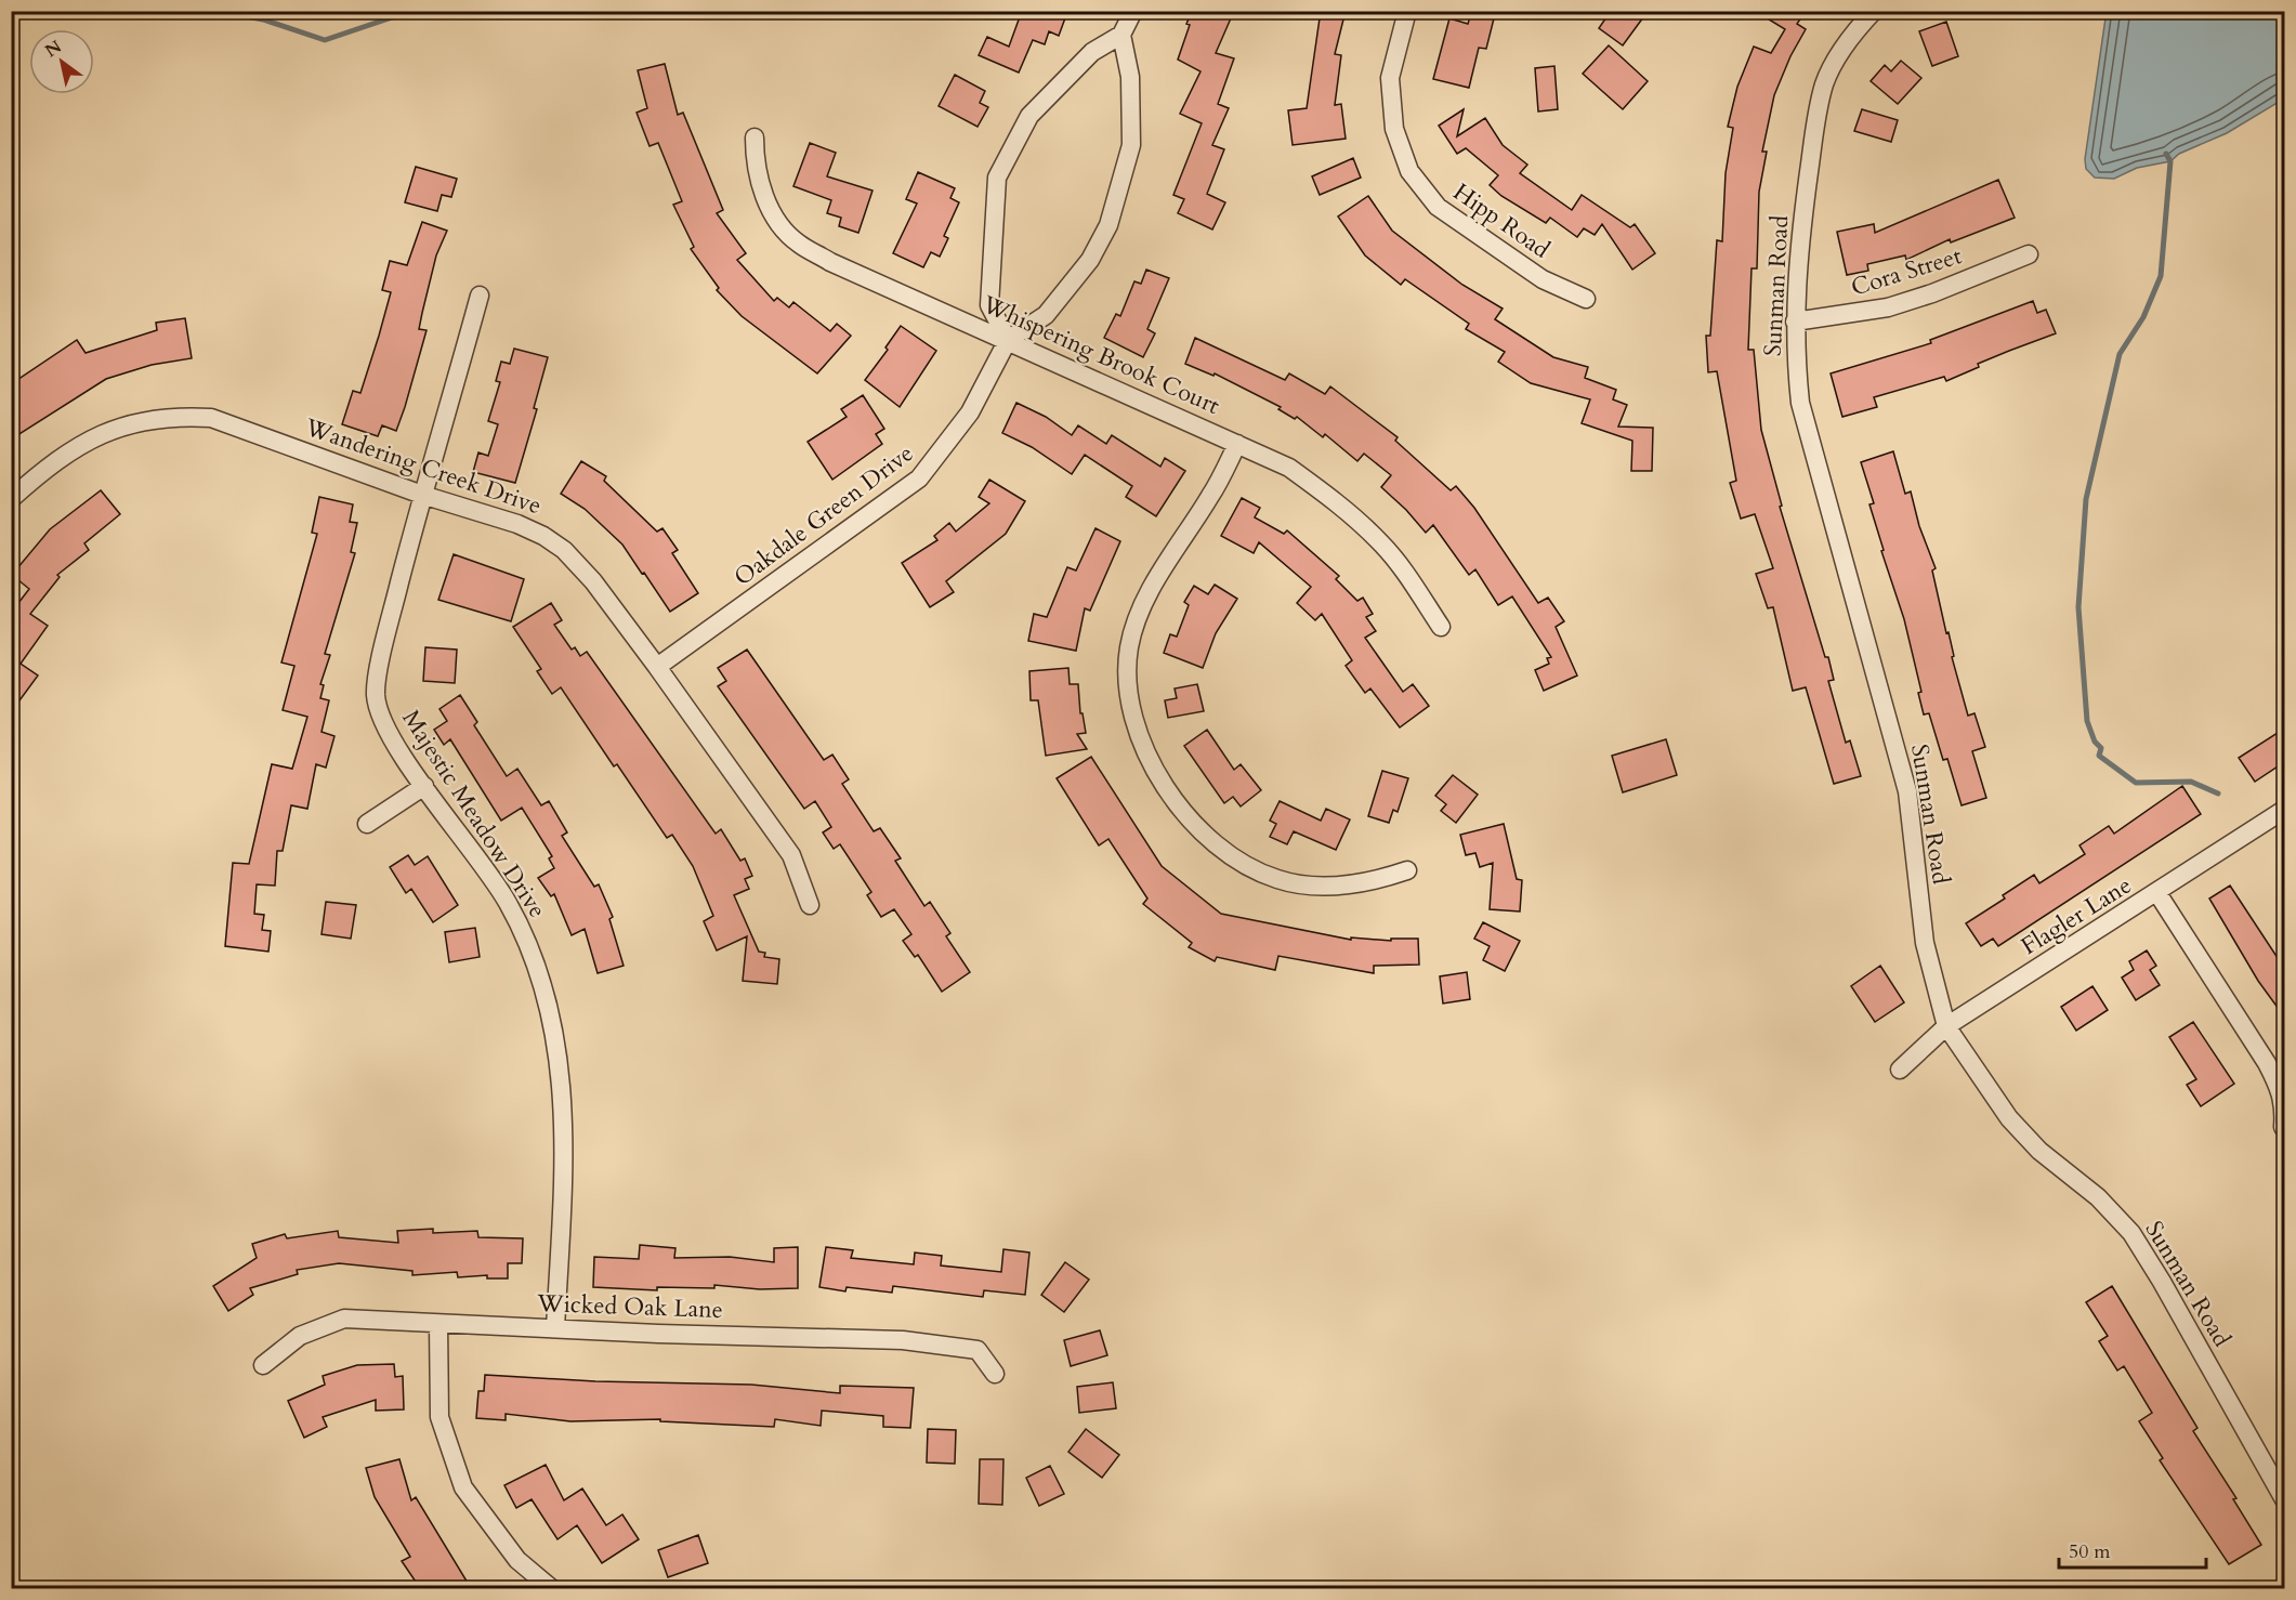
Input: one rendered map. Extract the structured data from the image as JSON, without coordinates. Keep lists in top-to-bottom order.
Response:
{
  "streets": {
    "street": [
      "Hipp Road",
      "Cora Street",
      "Sunman Road",
      "Whispering Brook Court",
      "Wandering Creek Drive",
      "Oakdale Green Drive",
      "Majestic Meadow Drive",
      "Flagler Lane",
      "Wicked Oak Lane"
    ]
  },
  "crossings": [
    ["Cora Street", "Sunman Road"],
    ["Sunman Road", "Flagler Lane"],
    ["Whispering Brook Court", "Oakdale Green Drive"],
    ["Wandering Creek Drive", "Oakdale Green Drive"],
    ["Wandering Creek Drive", "Majestic Meadow Drive"],
    ["Majestic Meadow Drive", "Wicked Oak Lane"]
  ],
  "scale_bar": "50 m",
  "north": "top left"
}
